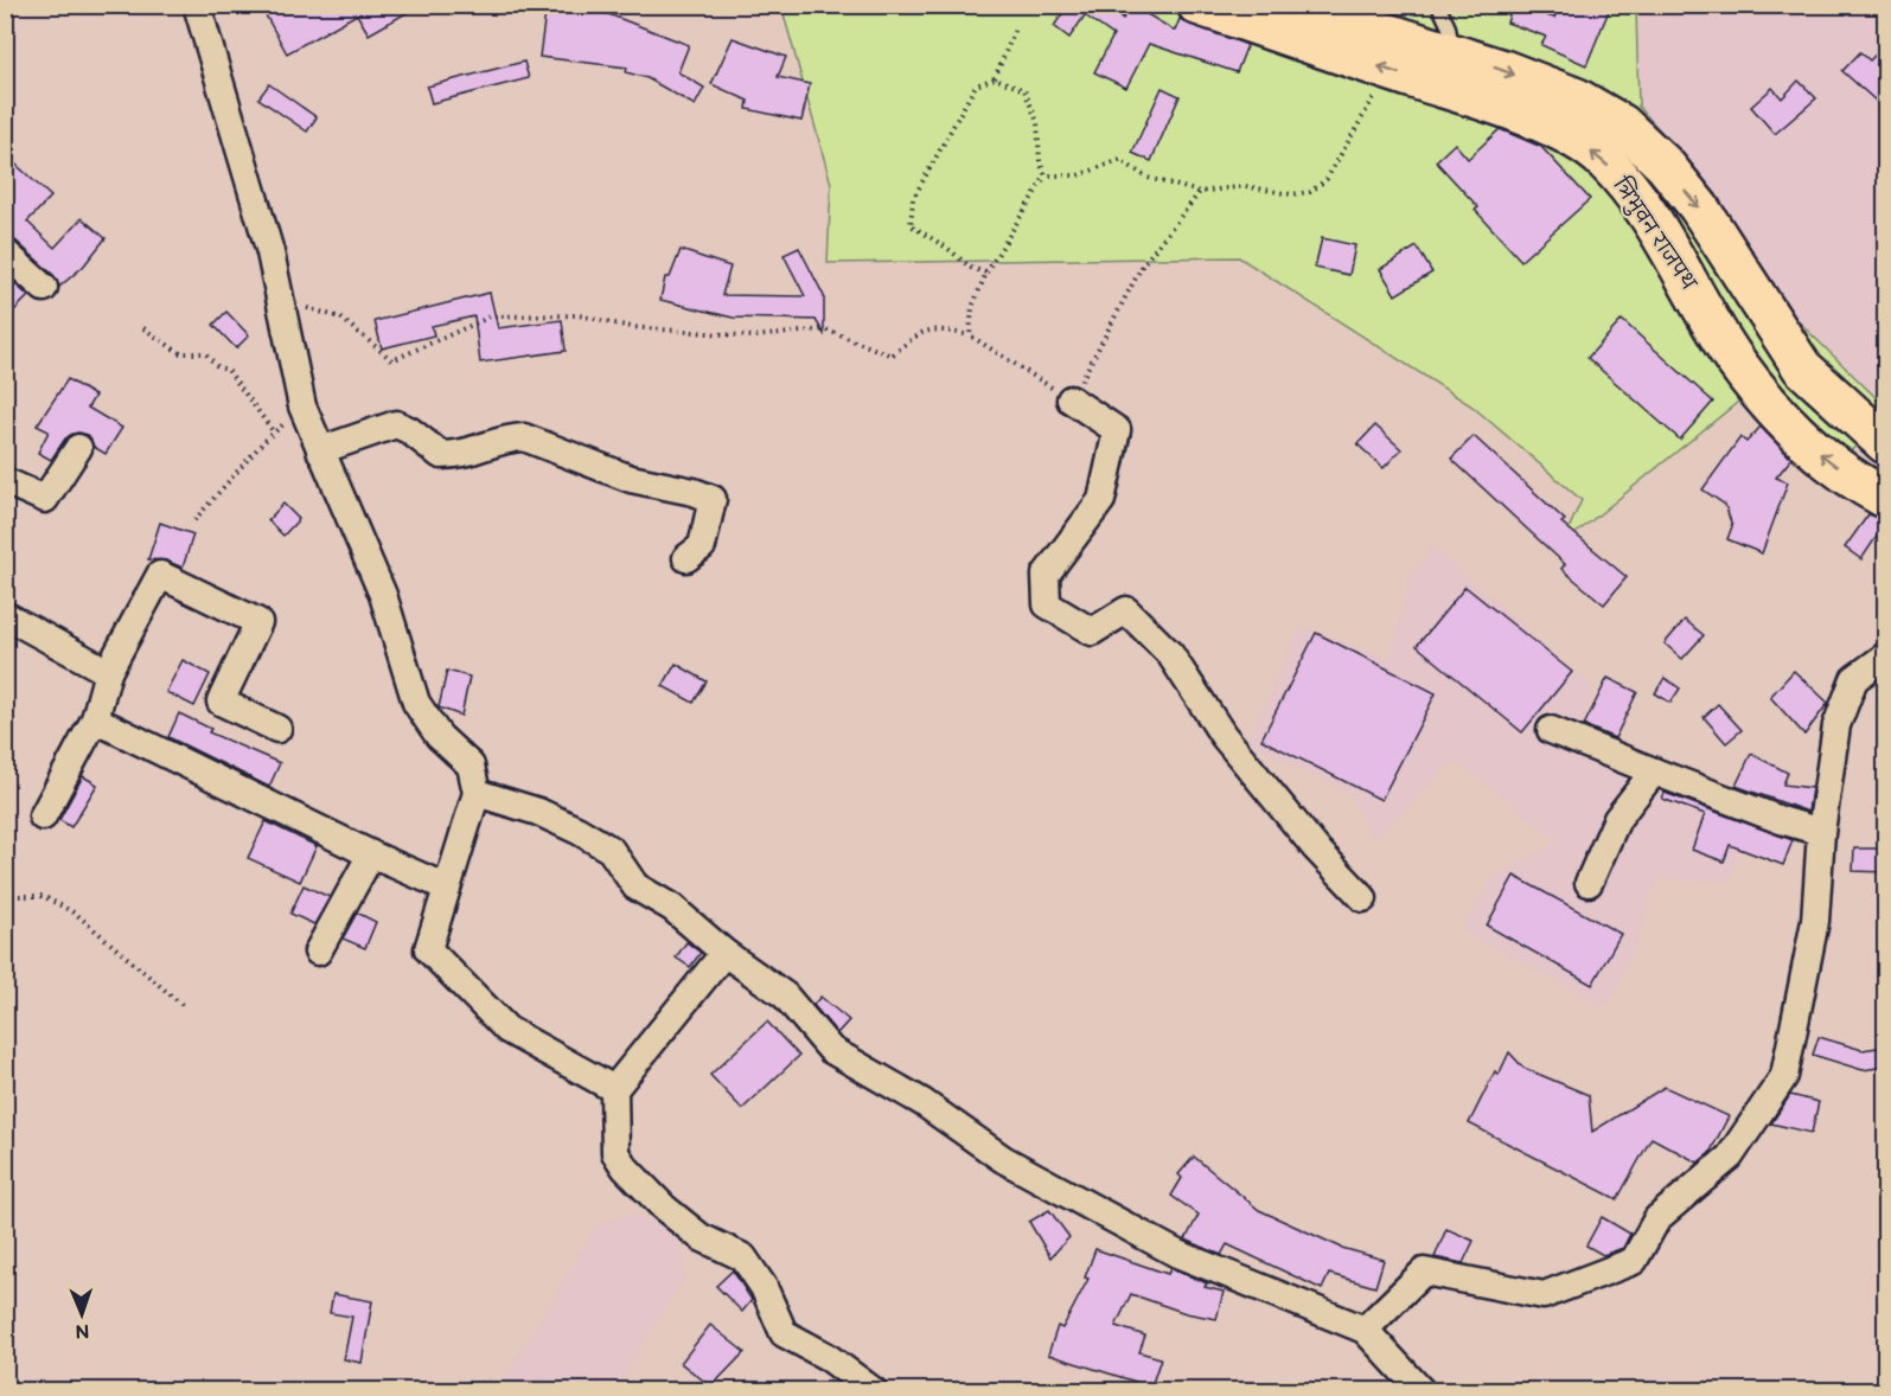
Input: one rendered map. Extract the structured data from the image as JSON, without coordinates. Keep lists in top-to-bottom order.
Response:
{
  "streets": {
    "highway": ["त्रिभुवन राजपथ"]
  },
  "north": "bottom"
}
